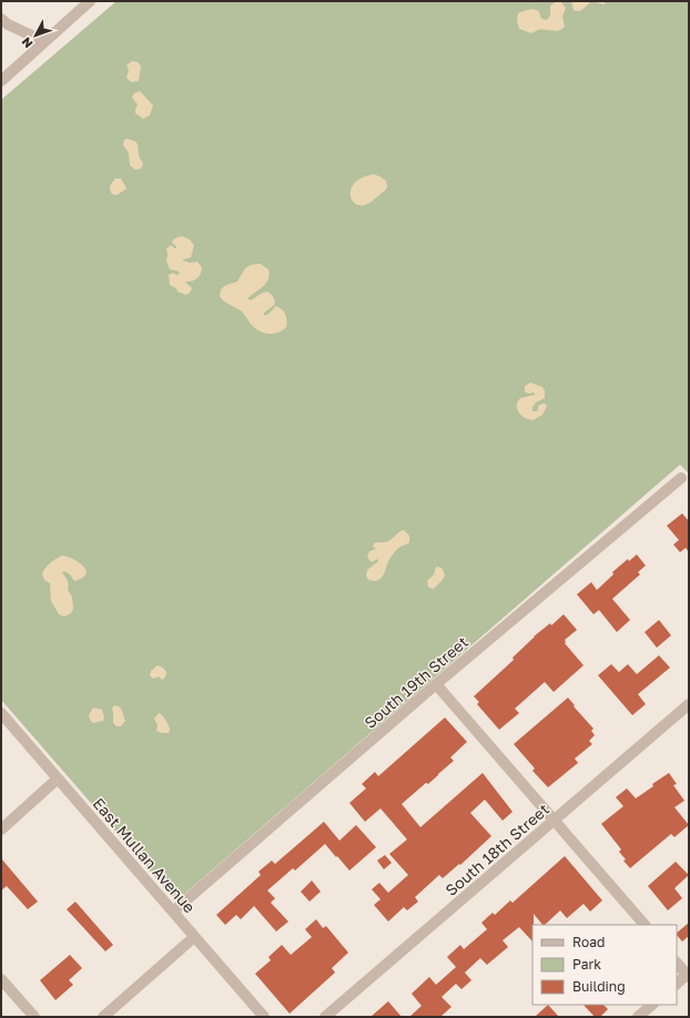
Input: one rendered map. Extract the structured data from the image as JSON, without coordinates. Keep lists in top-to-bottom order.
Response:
{
  "streets": {
    "street": ["South 19th Street", "South 18th Street", "East Mullan Avenue"]
  },
  "crossings": [
    ["South 19th Street", "East Mullan Avenue"]
  ],
  "legend": ["Road", "Park", "Building"],
  "north": "bottom left"
}
